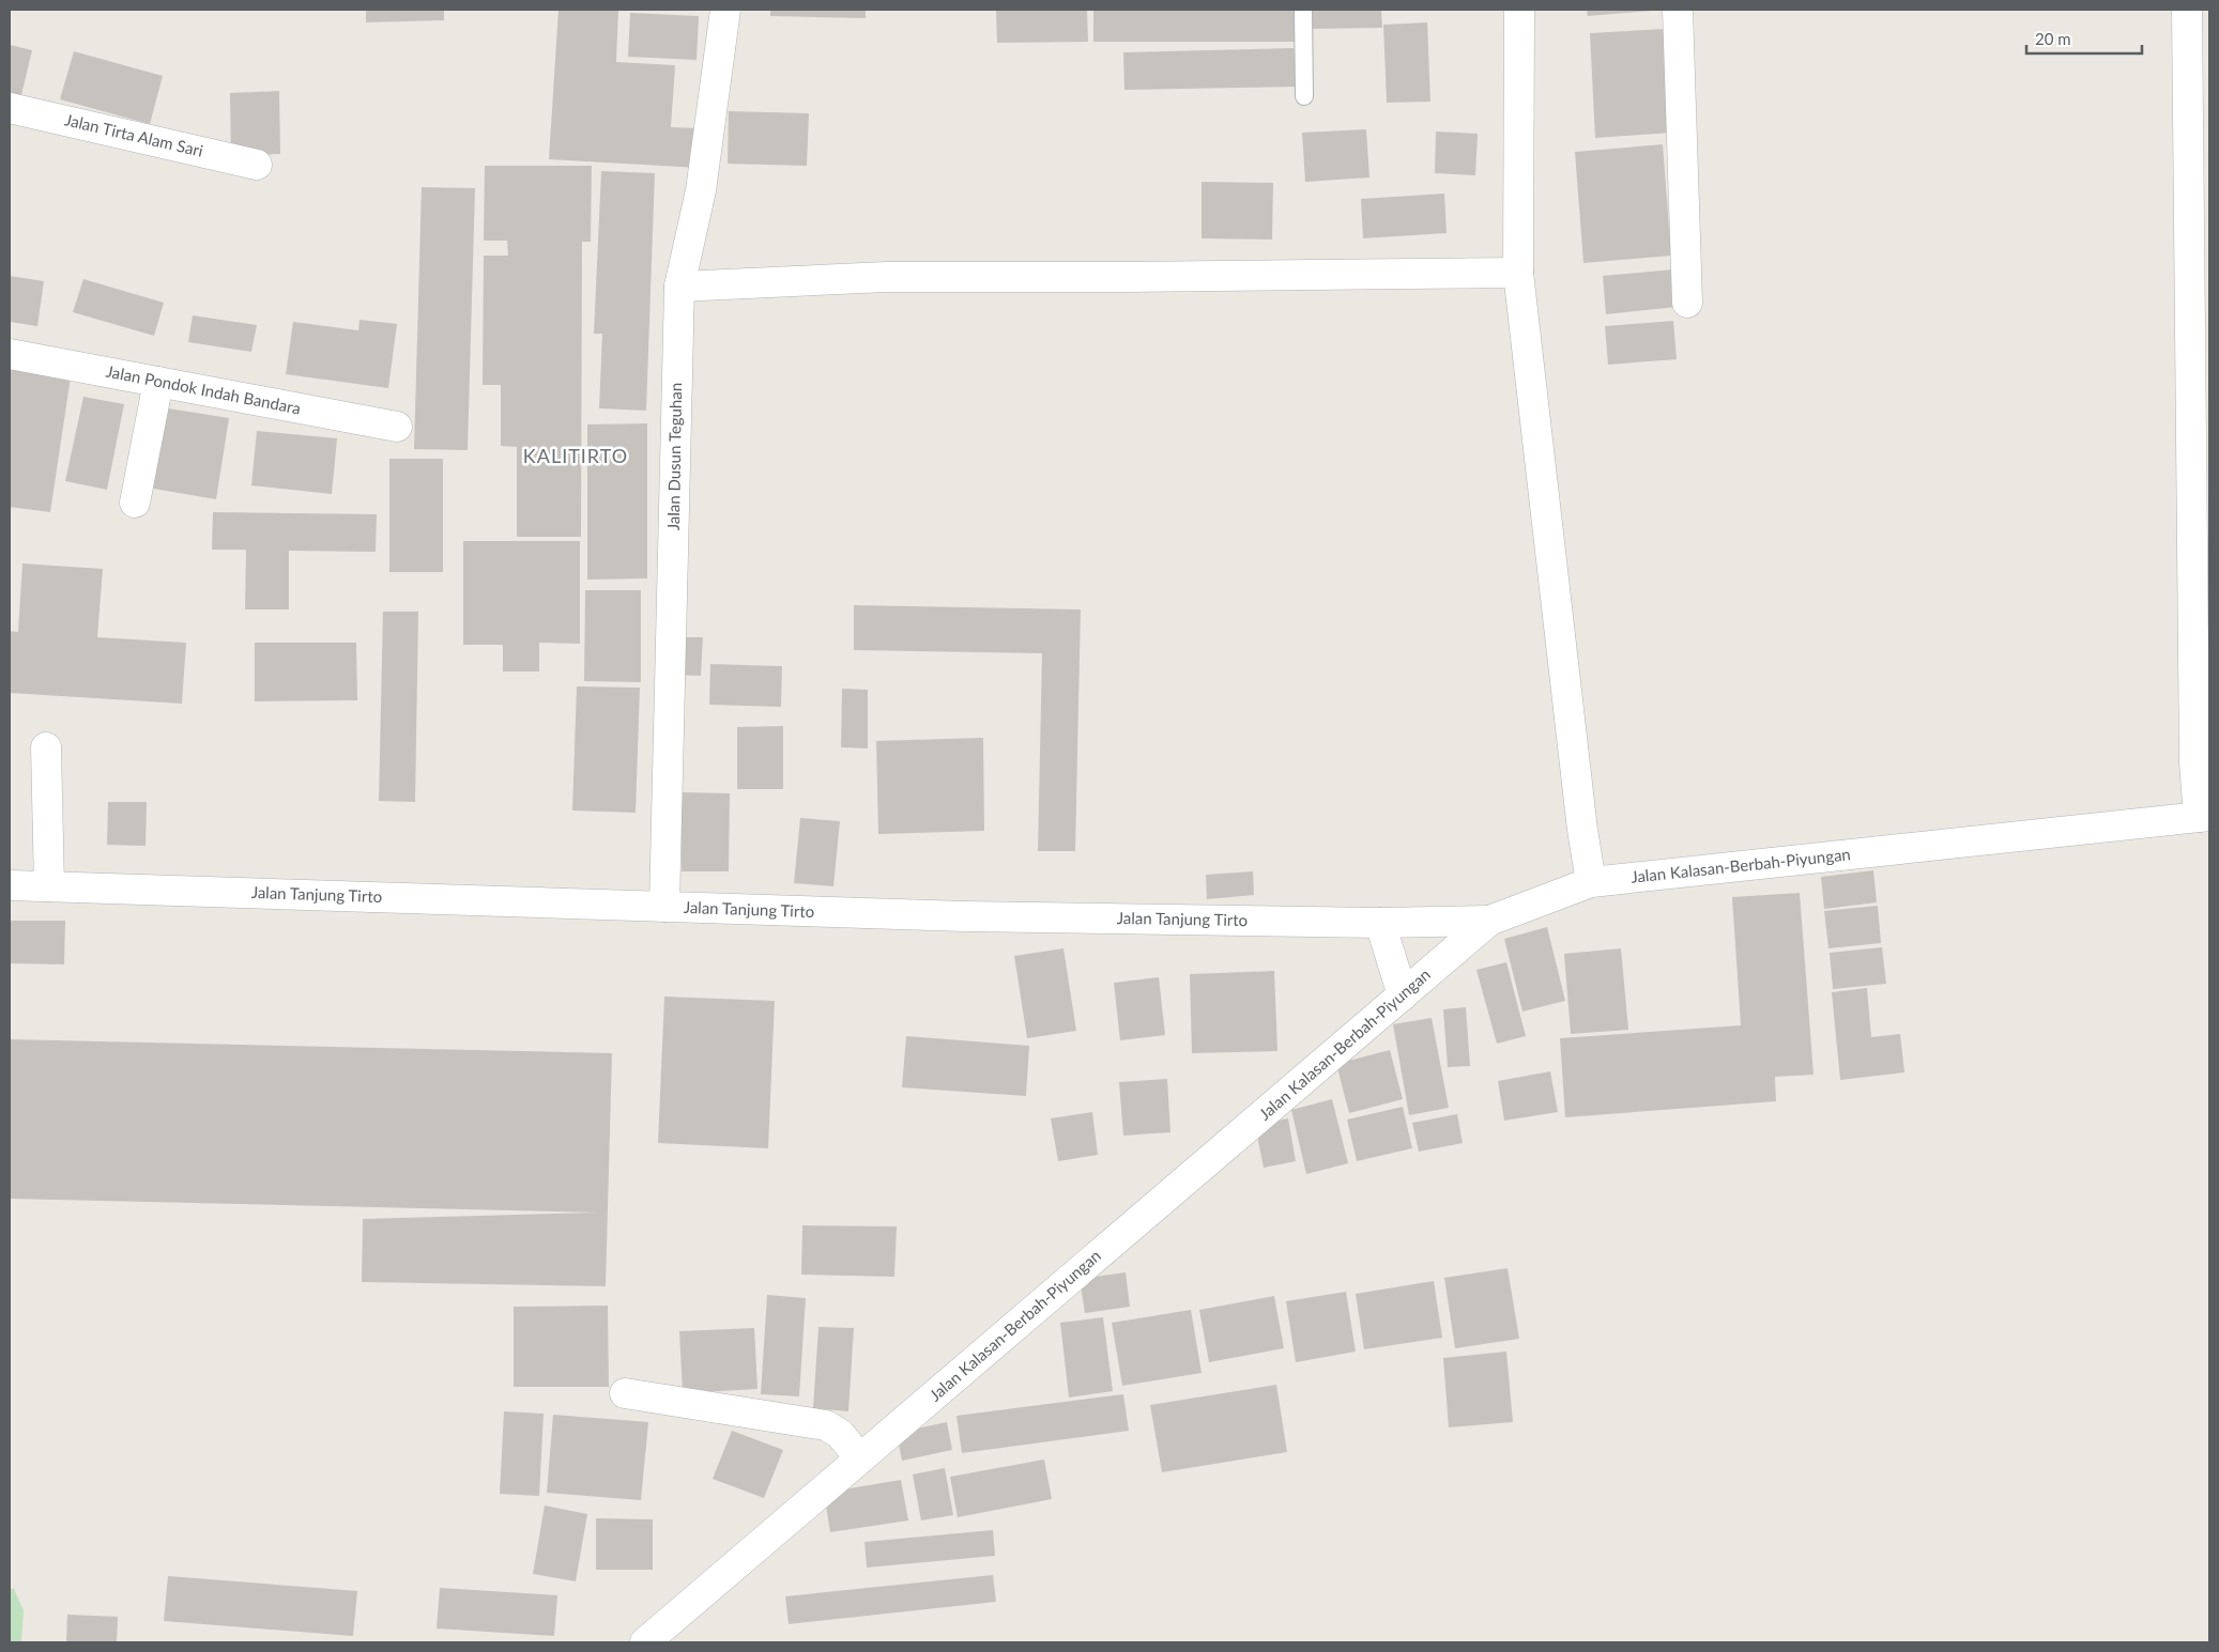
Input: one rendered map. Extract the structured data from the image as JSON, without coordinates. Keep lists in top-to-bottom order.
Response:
{
  "streets": {
    "street": [
      "Jalan Tirta Alam Sari",
      "Jalan Pondok Indah Bandara",
      "Jalan Dusun Teguhan",
      "Jalan Kalasan-Berbah-Piyungan",
      "Jalan Tanjung Tirto"
    ]
  },
  "crossings": [
    ["Jalan Dusun Teguhan", "Jalan Tanjung Tirto"],
    ["Jalan Kalasan-Berbah-Piyungan", "Jalan Tanjung Tirto"]
  ],
  "districts": ["KALITIRTO"],
  "scale_bar": "20 m"
}
